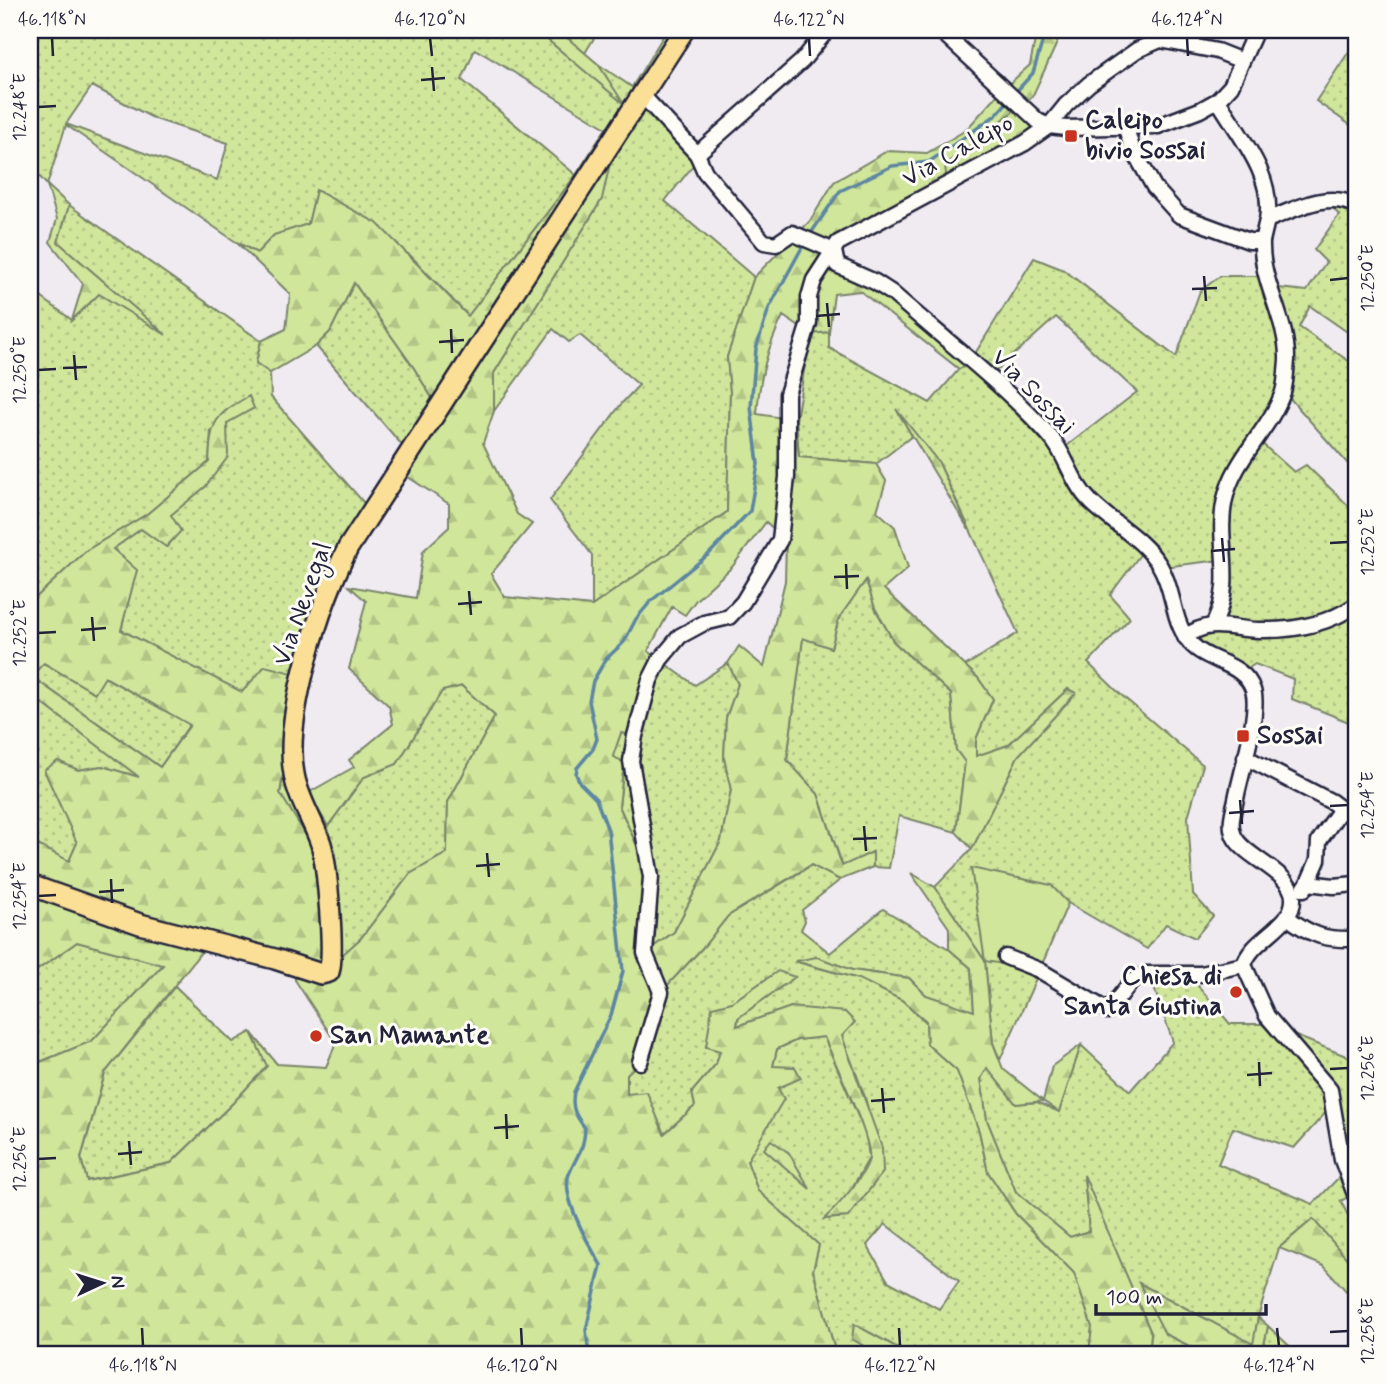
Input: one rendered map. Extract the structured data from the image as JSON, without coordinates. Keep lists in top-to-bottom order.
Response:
{
  "streets": {
    "main road": ["Via Nevegal"],
    "street": ["Via Caleipo", "Via Sossai"]
  },
  "crossings": [
    ["Via Caleipo", "Via Sossai"]
  ],
  "places": {
    "transit": ["Caleipo bivio Sossai", "Sossai"],
    "other": ["Chiesa di Santa Giustina", "San Mamante"]
  },
  "scale_bar": "100 m",
  "north": "right",
  "coordinates": [
    "46.118°N",
    "46.120°N",
    "46.122°N",
    "46.124°N",
    "12.248°E",
    "12.250°E",
    "12.252°E",
    "12.254°E",
    "12.256°E",
    "12.258°E"
  ]
}
